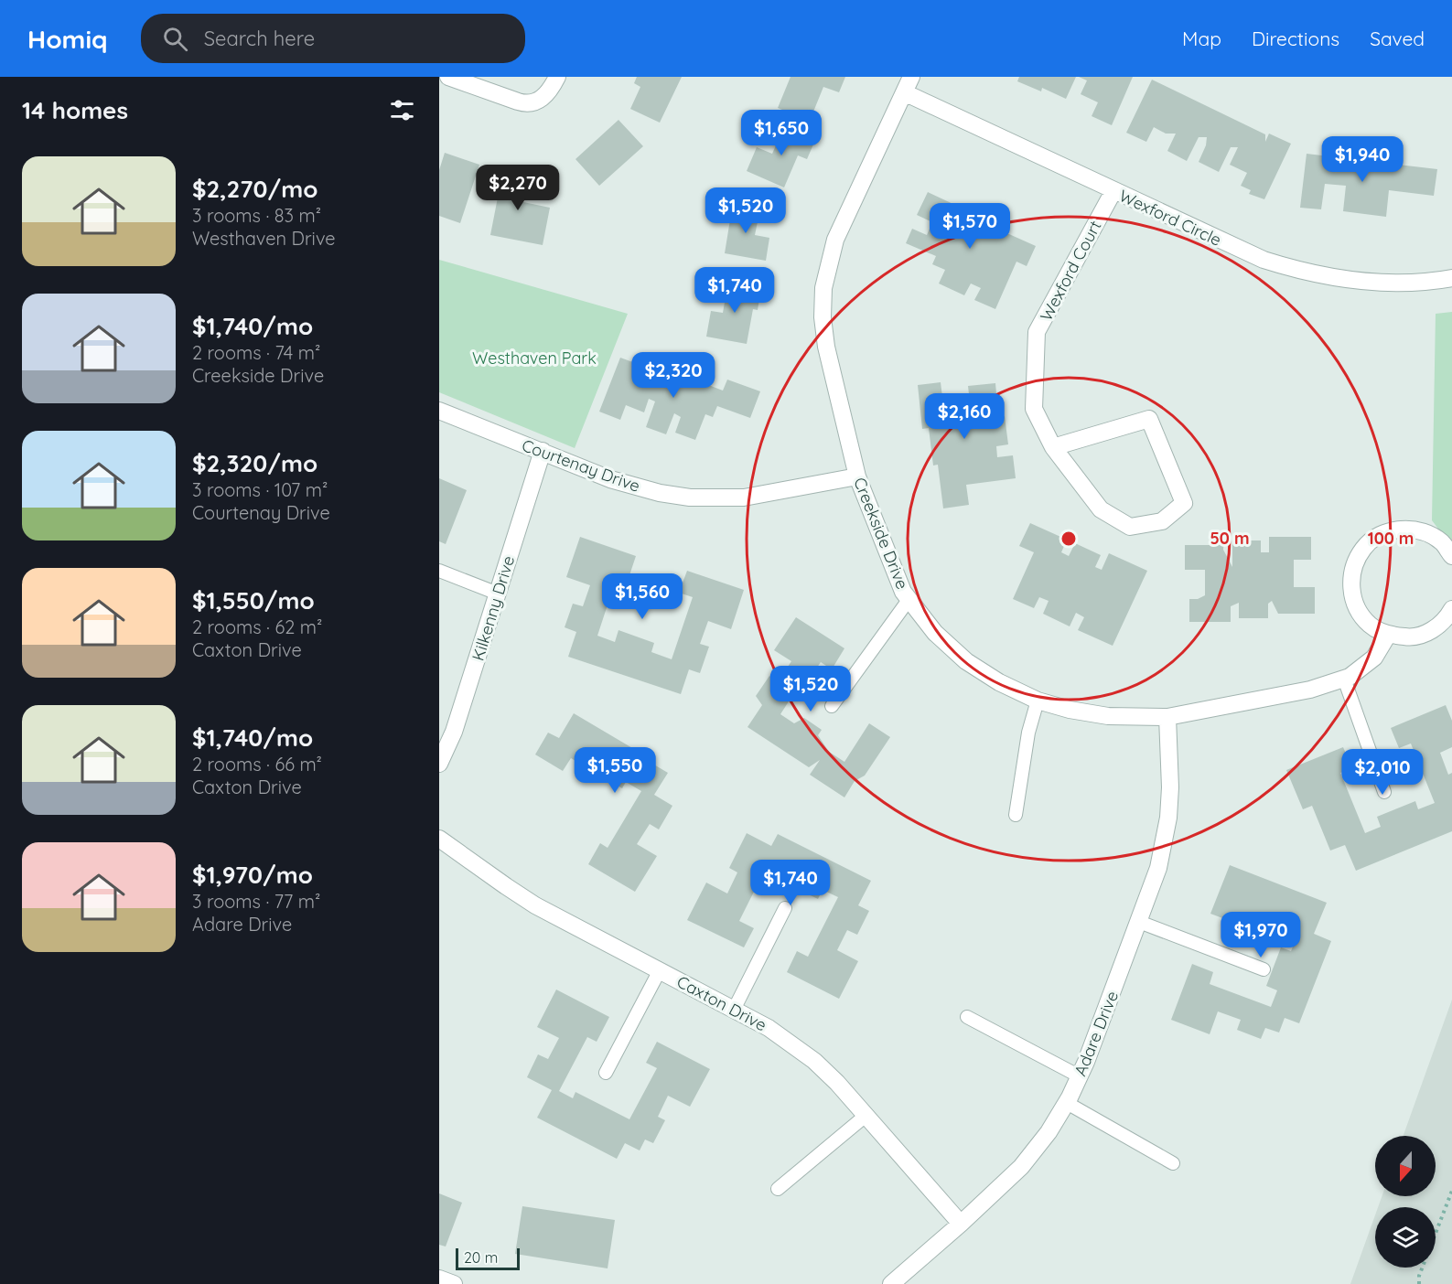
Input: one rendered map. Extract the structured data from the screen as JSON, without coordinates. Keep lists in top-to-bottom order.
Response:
{
  "streets": {
    "street": [
      "Wexford Circle",
      "Wexford Court",
      "Courtenay Drive",
      "Creekside Drive",
      "Kilkenny Drive",
      "Caxton Drive",
      "Adare Drive"
    ]
  },
  "crossings": [
    ["Wexford Circle", "Wexford Court"],
    ["Wexford Circle", "Creekside Drive"],
    ["Courtenay Drive", "Creekside Drive"],
    ["Courtenay Drive", "Kilkenny Drive"],
    ["Creekside Drive", "Adare Drive"],
    ["Caxton Drive", "Adare Drive"]
  ],
  "parks": ["Westhaven Park"],
  "scale_bar": "20 m",
  "north": "bottom",
  "page": {
    "header": "Homiq",
    "search": "Search here",
    "nav": ["Map", "Directions", "Saved"],
    "heading": "14 homes",
    "price": [
      "$1,650",
      "$1,940",
      "$2,270",
      "$1,520",
      "$1,570",
      "$1,740",
      "$2,320",
      "$2,160",
      "$1,560",
      "$1,520",
      "$1,550",
      "$2,010",
      "$1,740",
      "$1,970"
    ],
    "list": [
      {
        "name": "$2,270/mo",
        "note": "3 rooms · 83 m² · Westhaven Drive"
      },
      {
        "name": "$1,740/mo",
        "note": "2 rooms · 74 m² · Creekside Drive"
      },
      {
        "name": "$2,320/mo",
        "note": "3 rooms · 107 m² · Courtenay Drive"
      },
      {
        "name": "$1,550/mo",
        "note": "2 rooms · 62 m² · Caxton Drive"
      },
      {
        "name": "$1,740/mo",
        "note": "2 rooms · 66 m² · Caxton Drive"
      },
      {
        "name": "$1,970/mo",
        "note": "3 rooms · 77 m² · Adare Drive"
      }
    ],
    "scale": "20 m"
  },
  "rings": ["50 m", "100 m"]
}
